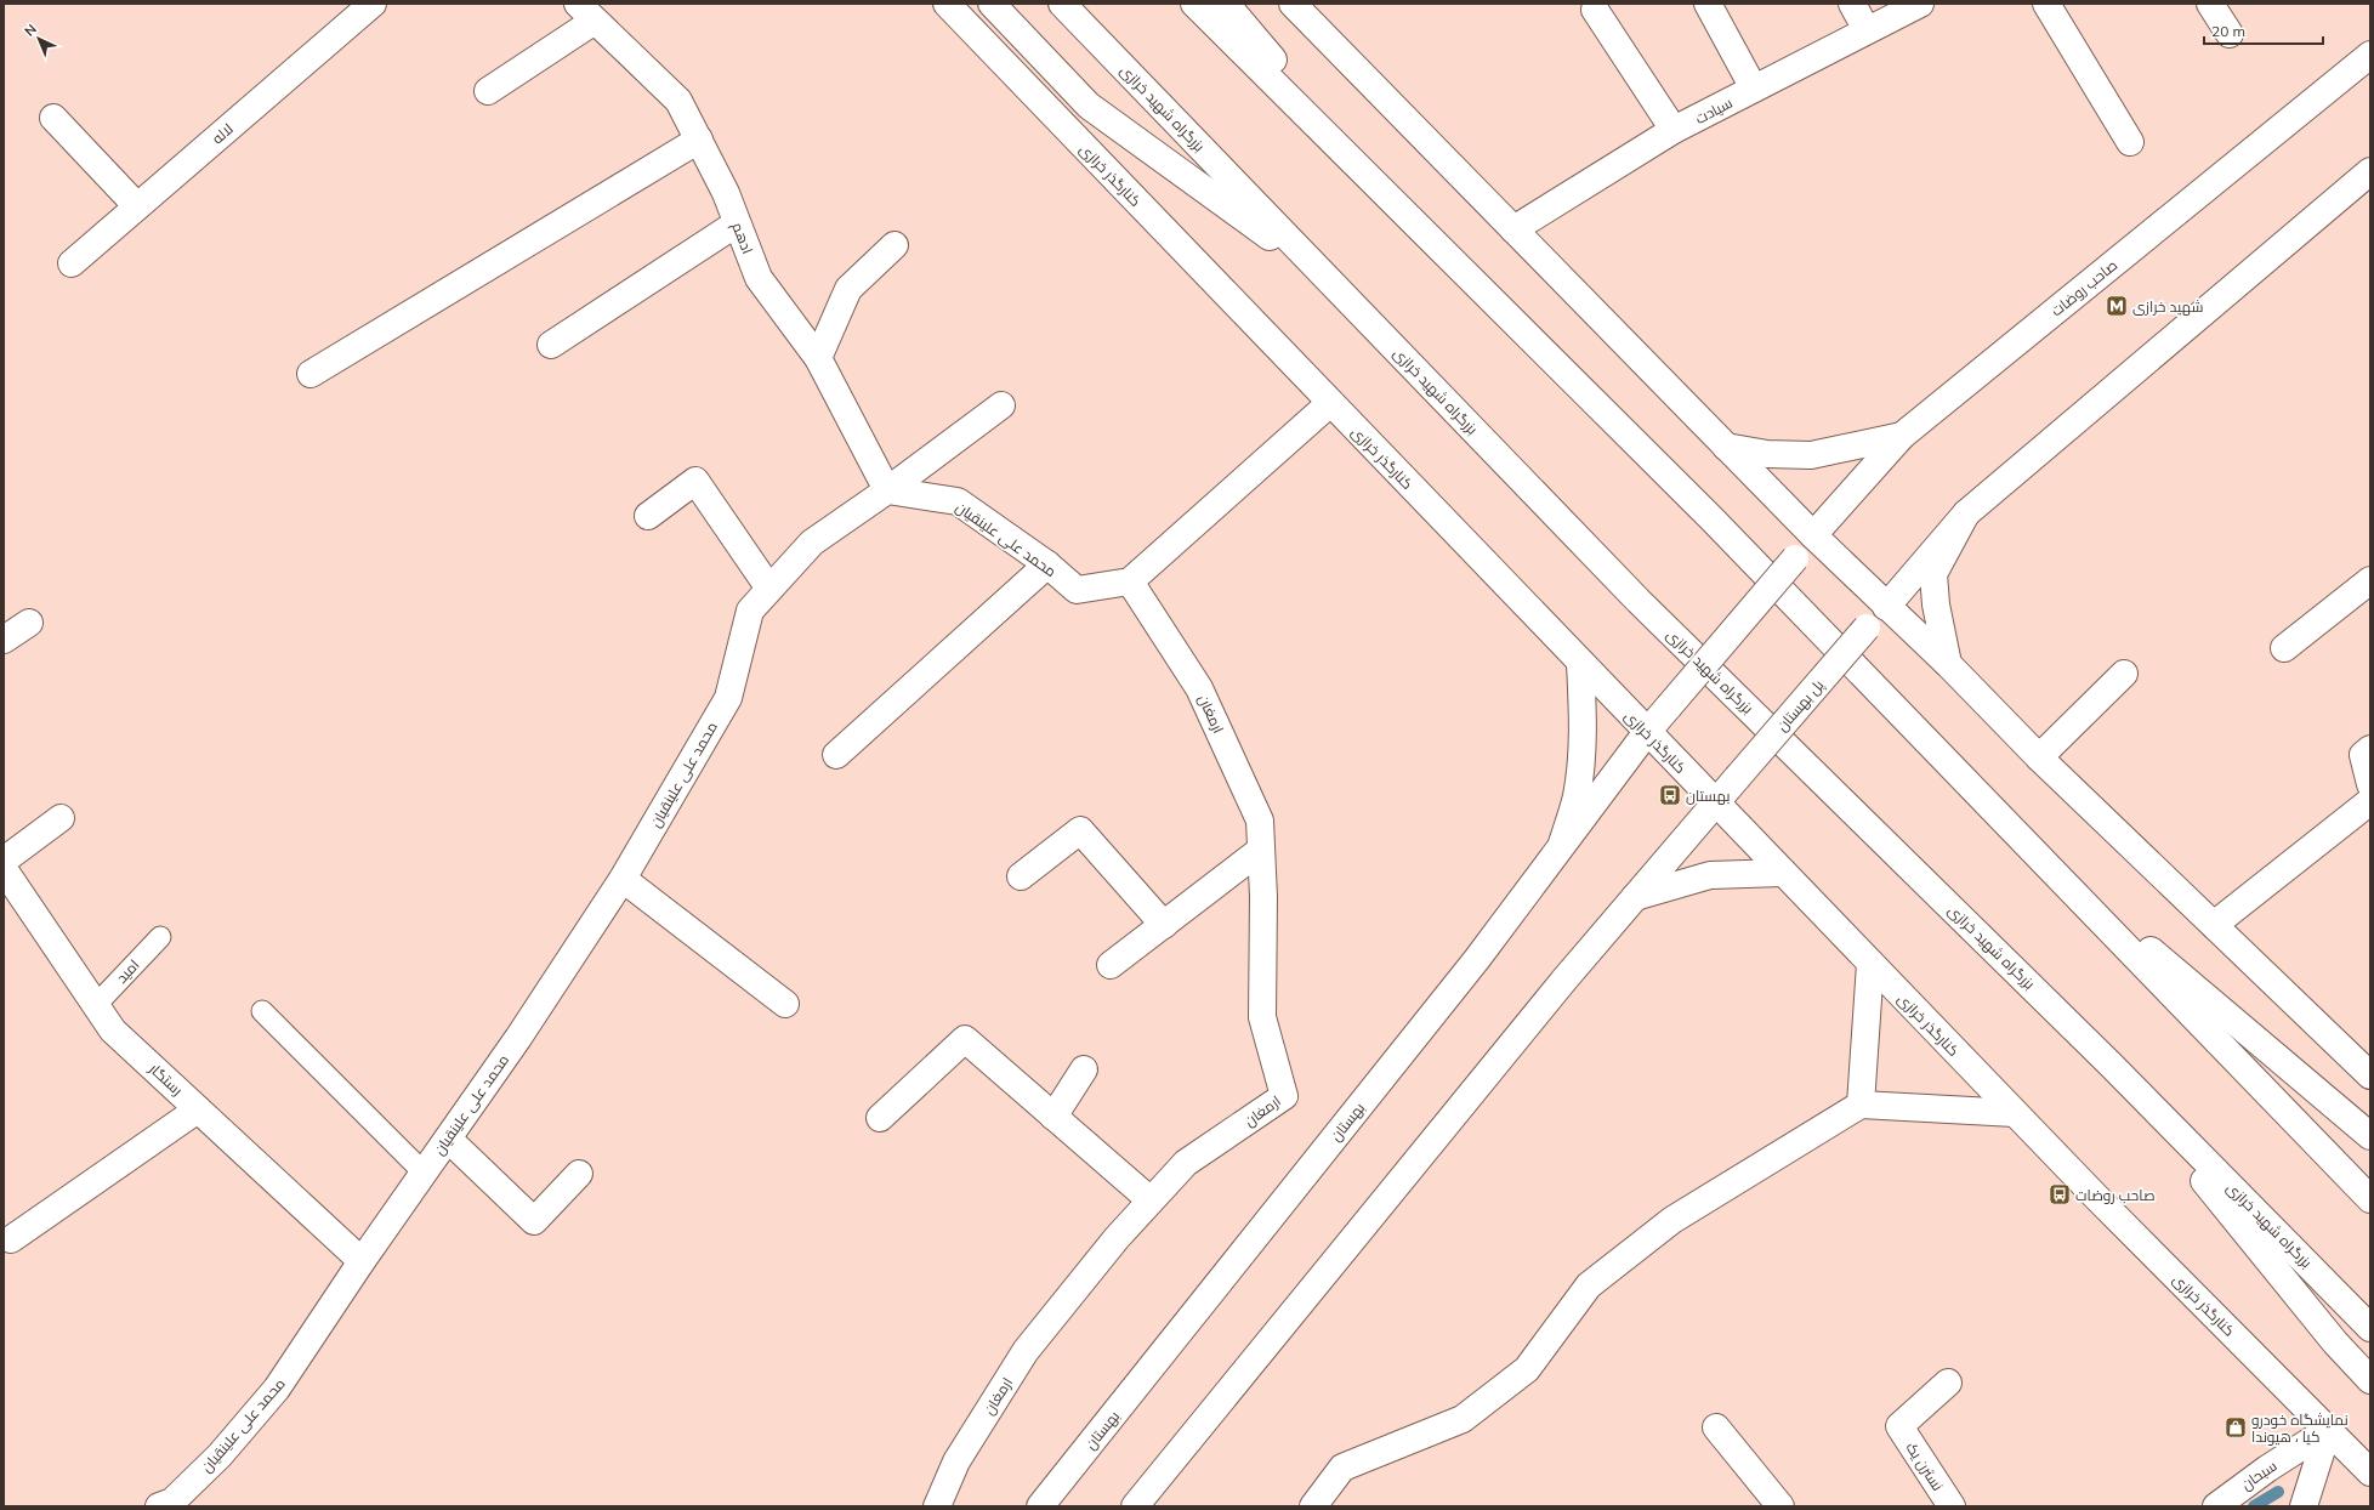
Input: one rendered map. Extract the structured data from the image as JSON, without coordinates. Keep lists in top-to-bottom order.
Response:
{
  "streets": {
    "main road": [
      "بزرگراه شهید خرازی",
      "سیادت",
      "لاله",
      "کنارگذر خرازی",
      "ادهم",
      "صاحب روضات",
      "محمد علی علینقیان",
      "پل بهستان",
      "ارمغان",
      "رستگار",
      "بهستان",
      "نسترن یک",
      "سبحان"
    ],
    "lane": ["امید"]
  },
  "crossings": [
    ["کنارگذر خرازی", "پل بهستان"],
    ["کنارگذر خرازی", "بهستان"],
    ["کنارگذر خرازی", "سبحان"],
    ["ادهم", "محمد علی علینقیان"],
    ["محمد علی علینقیان", "ارمغان"],
    ["محمد علی علینقیان", "رستگار"],
    ["امید", "رستگار"]
  ],
  "places": {
    "metro station": ["شهید خرازی"],
    "bus stop": ["بهستان", "صاحب روضات"],
    "shop": ["نمایشگاه خودرو کیا ، هیوندا"]
  },
  "scale_bar": "20 m",
  "north": "top left"
}
